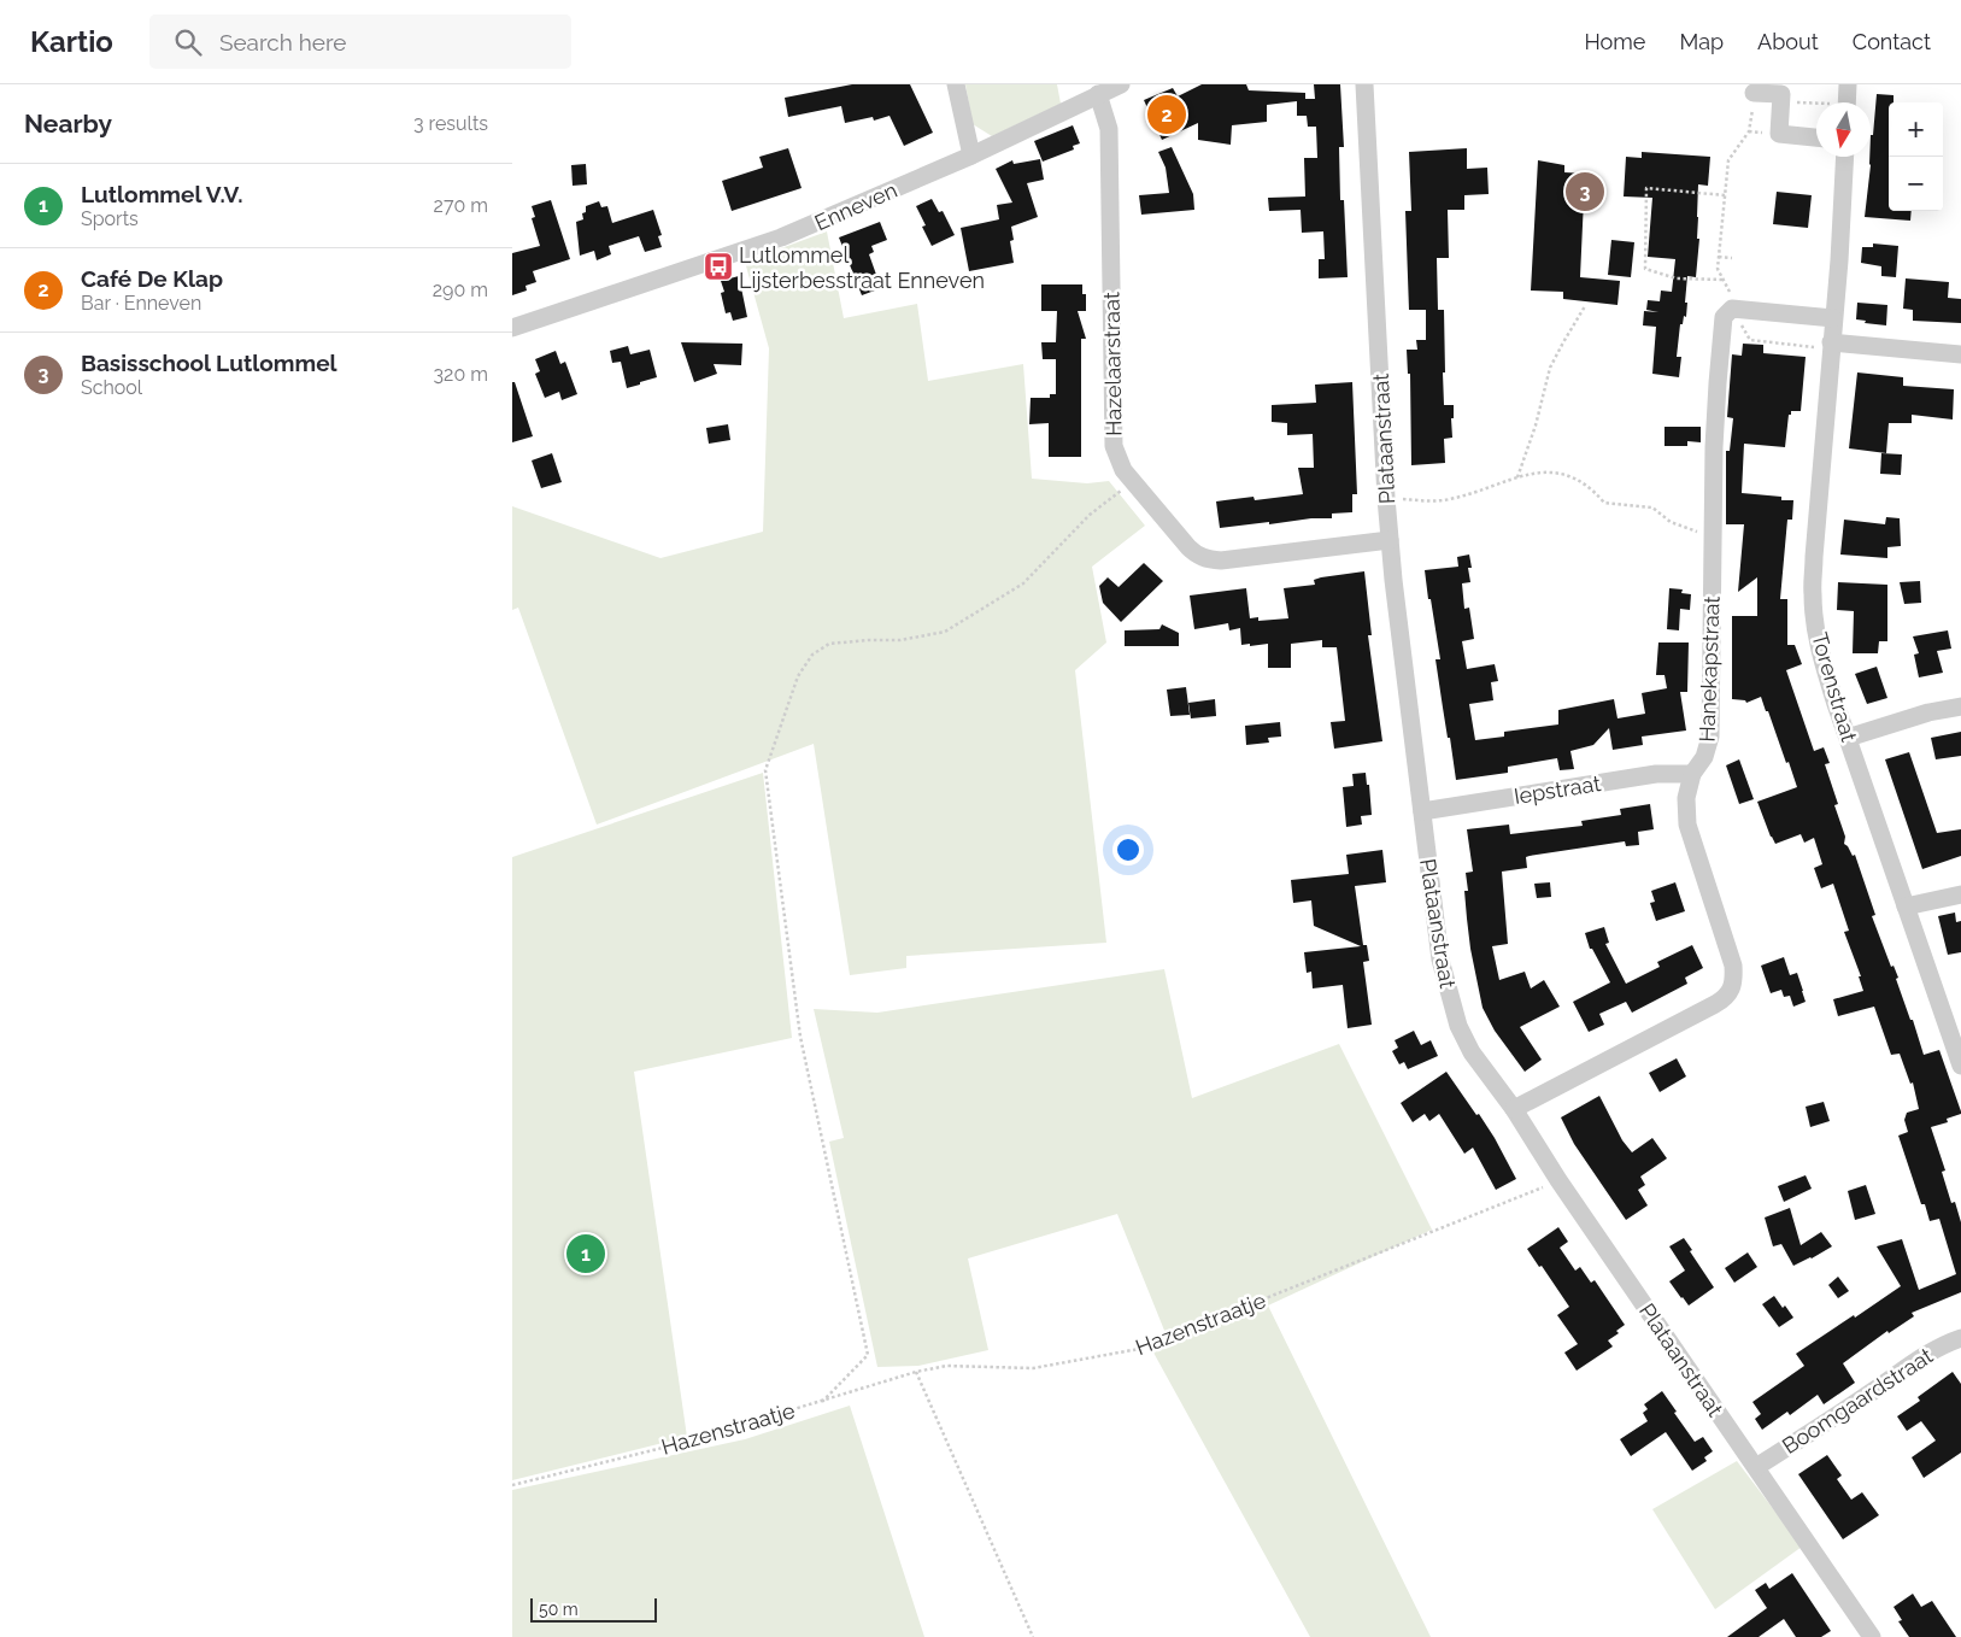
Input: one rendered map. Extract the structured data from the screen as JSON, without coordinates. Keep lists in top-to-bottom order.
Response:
{
  "streets": {
    "street": [
      "Enneven",
      "Hazelaarstraat",
      "Plataanstraat",
      "Hanekapstraat",
      "Torenstraat",
      "Iepstraat",
      "Boomgaardstraat"
    ],
    "path": ["Hazenstraatje"]
  },
  "crossings": [
    ["Enneven", "Hazelaarstraat"],
    ["Hazelaarstraat", "Plataanstraat"],
    ["Plataanstraat", "Hanekapstraat"],
    ["Plataanstraat", "Iepstraat"],
    ["Plataanstraat", "Hazenstraatje"],
    ["Plataanstraat", "Boomgaardstraat"],
    ["Hanekapstraat", "Iepstraat"]
  ],
  "places": {
    "bus stop": ["Lutlommel Lijsterbesstraat Enneven"]
  },
  "scale_bar": "50 m",
  "north": "bottom",
  "page": {
    "header": "Kartio",
    "search": "Search here",
    "nav": [
      "Home",
      "Map",
      "About",
      "Contact"
    ],
    "heading": ["Nearby", "3 results"],
    "pins": ["2", "3", "1"],
    "map_buttons": ["+", "−"],
    "list": [
      {
        "mark": "1",
        "name": "Lutlommel V.V.",
        "note": "Sports",
        "value": "270 m"
      },
      {
        "mark": "2",
        "name": "Café De Klap",
        "note": "Bar · Enneven",
        "value": "290 m"
      },
      {
        "mark": "3",
        "name": "Basisschool Lutlommel",
        "note": "School",
        "value": "320 m"
      }
    ],
    "scale": "50 m"
  }
}
